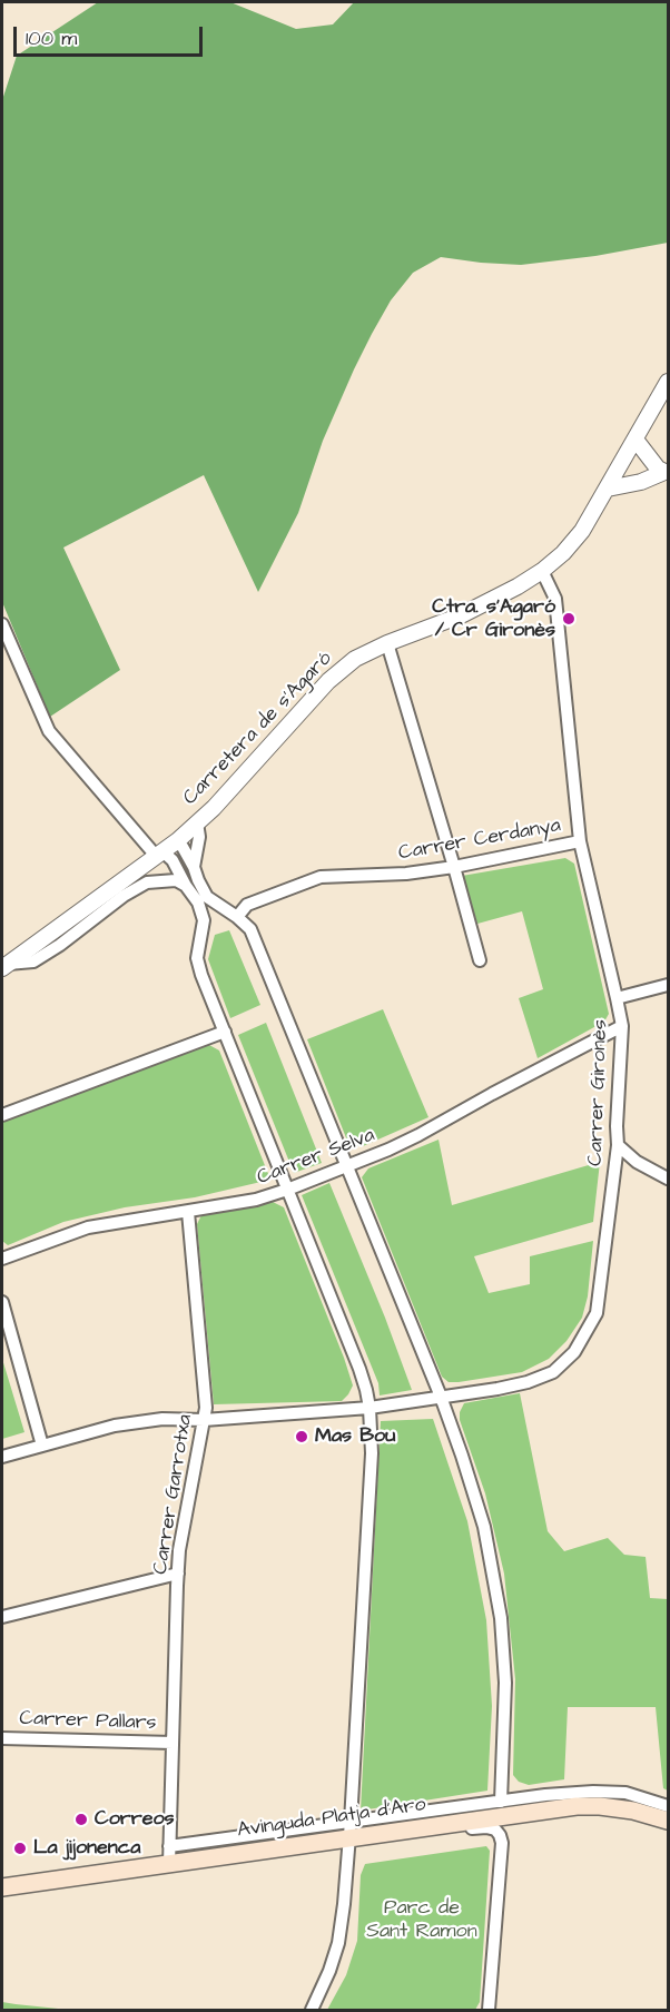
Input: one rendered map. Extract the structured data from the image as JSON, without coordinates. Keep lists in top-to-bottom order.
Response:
{
  "streets": {
    "main road": ["Avinguda Platja d'Aro"],
    "street": [
      "Carretera de s'Agaró",
      "Carrer Cerdanya",
      "Carrer Gironès",
      "Carrer Selva",
      "Carrer Garrotxa",
      "Carrer Pallars"
    ]
  },
  "crossings": [
    ["Carretera de s'Agaró", "Carrer Gironès"],
    ["Carrer Cerdanya", "Carrer Gironès"],
    ["Carrer Gironès", "Carrer Selva"],
    ["Carrer Gironès", "Carrer Garrotxa"],
    ["Carrer Selva", "Carrer Garrotxa"],
    ["Carrer Garrotxa", "Carrer Pallars"],
    ["Carrer Garrotxa", "Avinguda Platja d'Aro"]
  ],
  "parks": ["Parc de Sant Ramon"],
  "places": [
    "Ctra. s'Agaró / Cr Gironès",
    "Mas Bou",
    "Correos",
    "La jijonenca"
  ],
  "scale_bar": "100 m"
}
